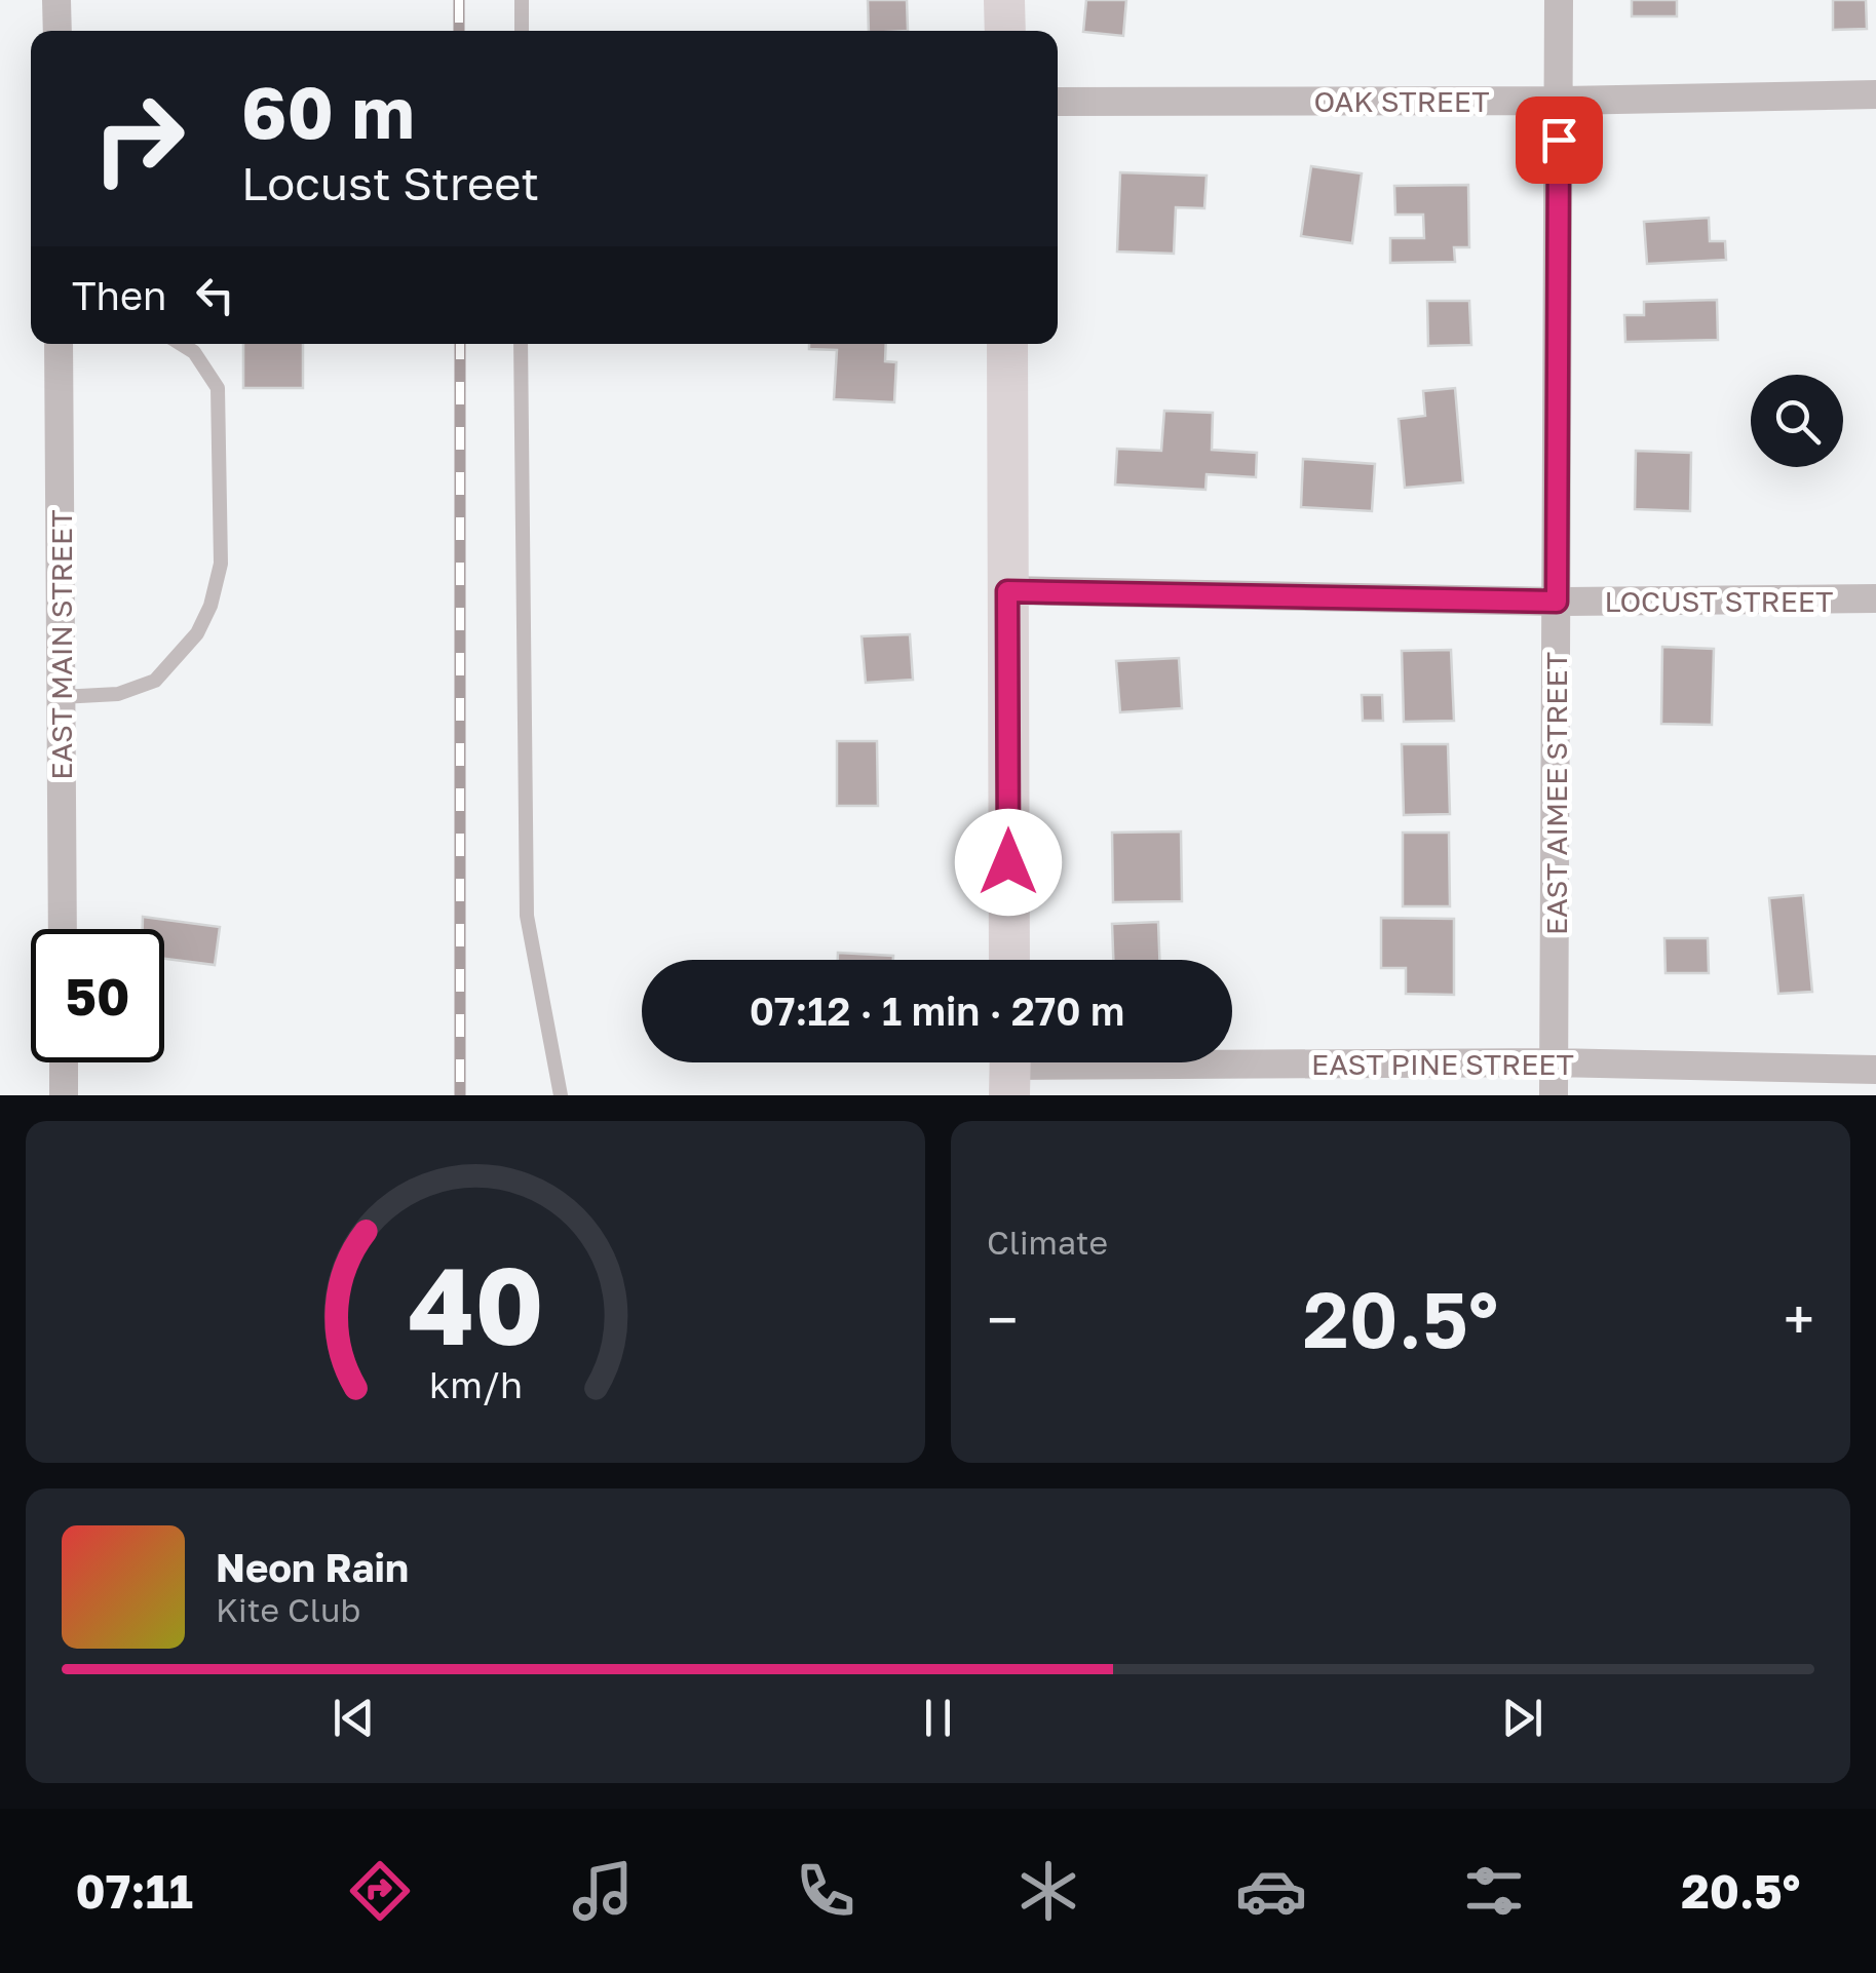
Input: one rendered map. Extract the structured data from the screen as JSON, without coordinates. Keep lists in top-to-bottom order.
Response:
{
  "streets": {
    "street": [
      "OAK STREET",
      "LOCUST STREET",
      "EAST MAIN STREET",
      "EAST AIMEE STREET",
      "EAST PINE STREET"
    ]
  },
  "crossings": [
    ["OAK STREET", "EAST AIMEE STREET"],
    ["LOCUST STREET", "EAST AIMEE STREET"],
    ["EAST AIMEE STREET", "EAST PINE STREET"]
  ],
  "page": {
    "turn": ["60 m", "Locust Street"],
    "then": "Then",
    "limit": "50",
    "trip": "07:12 · 1 min · 270 m",
    "tile": "Climate",
    "heat": ["−", "20.5°", "+"],
    "song": ["Neon Rain", "Kite Club"],
    "tabs": ["07:11", "20.5°"],
    "gauge": ["40", "km/h"]
  }
}
